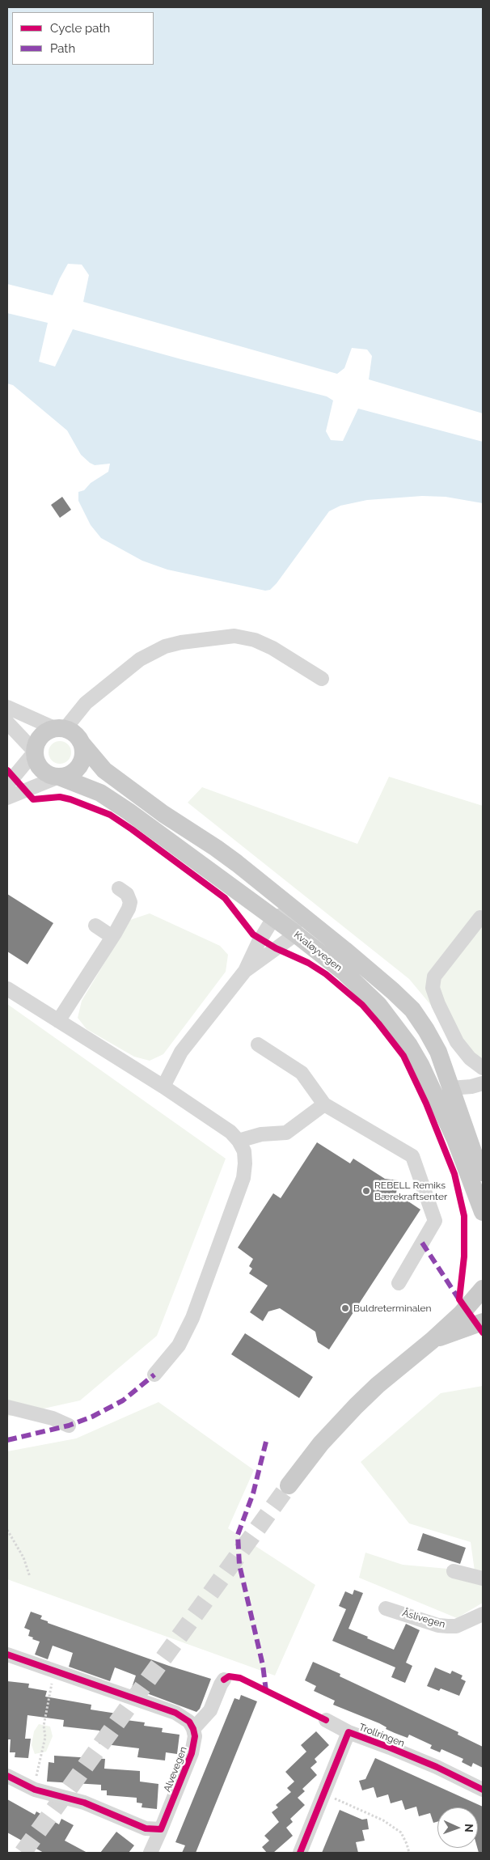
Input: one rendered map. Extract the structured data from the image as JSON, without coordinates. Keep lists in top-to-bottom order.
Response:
{
  "streets": {
    "main road": ["Kvaløyvegen"],
    "street": ["Åslivegen", "Trollringen", "Alvevegen"]
  },
  "places": ["REBELL Remiks Bærekraftsenter", "Buldreterminalen"],
  "legend": ["Cycle path", "Path"],
  "north": "right"
}
